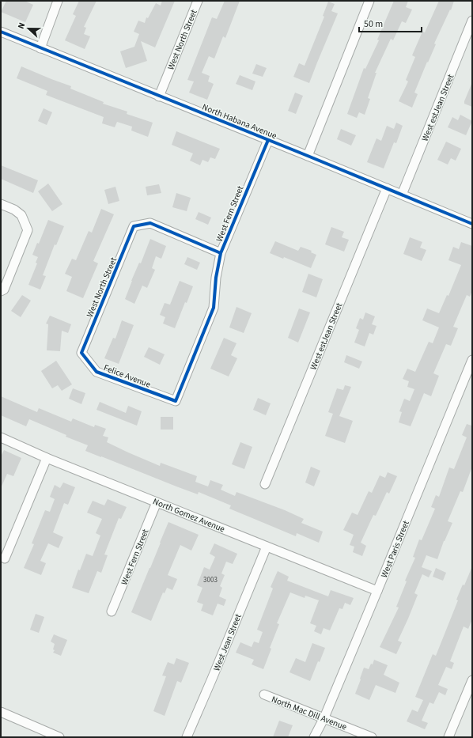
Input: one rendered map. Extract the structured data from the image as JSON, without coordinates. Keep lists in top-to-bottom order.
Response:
{
  "streets": {
    "street": [
      "West North Street",
      "West estJean Street",
      "North Habana Avenue",
      "West Fern Street",
      "Felice Avenue",
      "North Gomez Avenue",
      "West Paris Street",
      "West Jean Street",
      "North Mac Dill Avenue"
    ]
  },
  "crossings": [
    ["West North Street", "North Habana Avenue"],
    ["West North Street", "West Fern Street"],
    ["West North Street", "Felice Avenue"],
    ["West estJean Street", "North Habana Avenue"],
    ["North Habana Avenue", "West Fern Street"],
    ["West Fern Street", "Felice Avenue"],
    ["West Fern Street", "North Gomez Avenue"],
    ["North Gomez Avenue", "West Paris Street"],
    ["North Gomez Avenue", "West Jean Street"],
    ["West Paris Street", "North Mac Dill Avenue"]
  ],
  "house_numbers": ["3003"],
  "scale_bar": "50 m",
  "north": "left"
}
